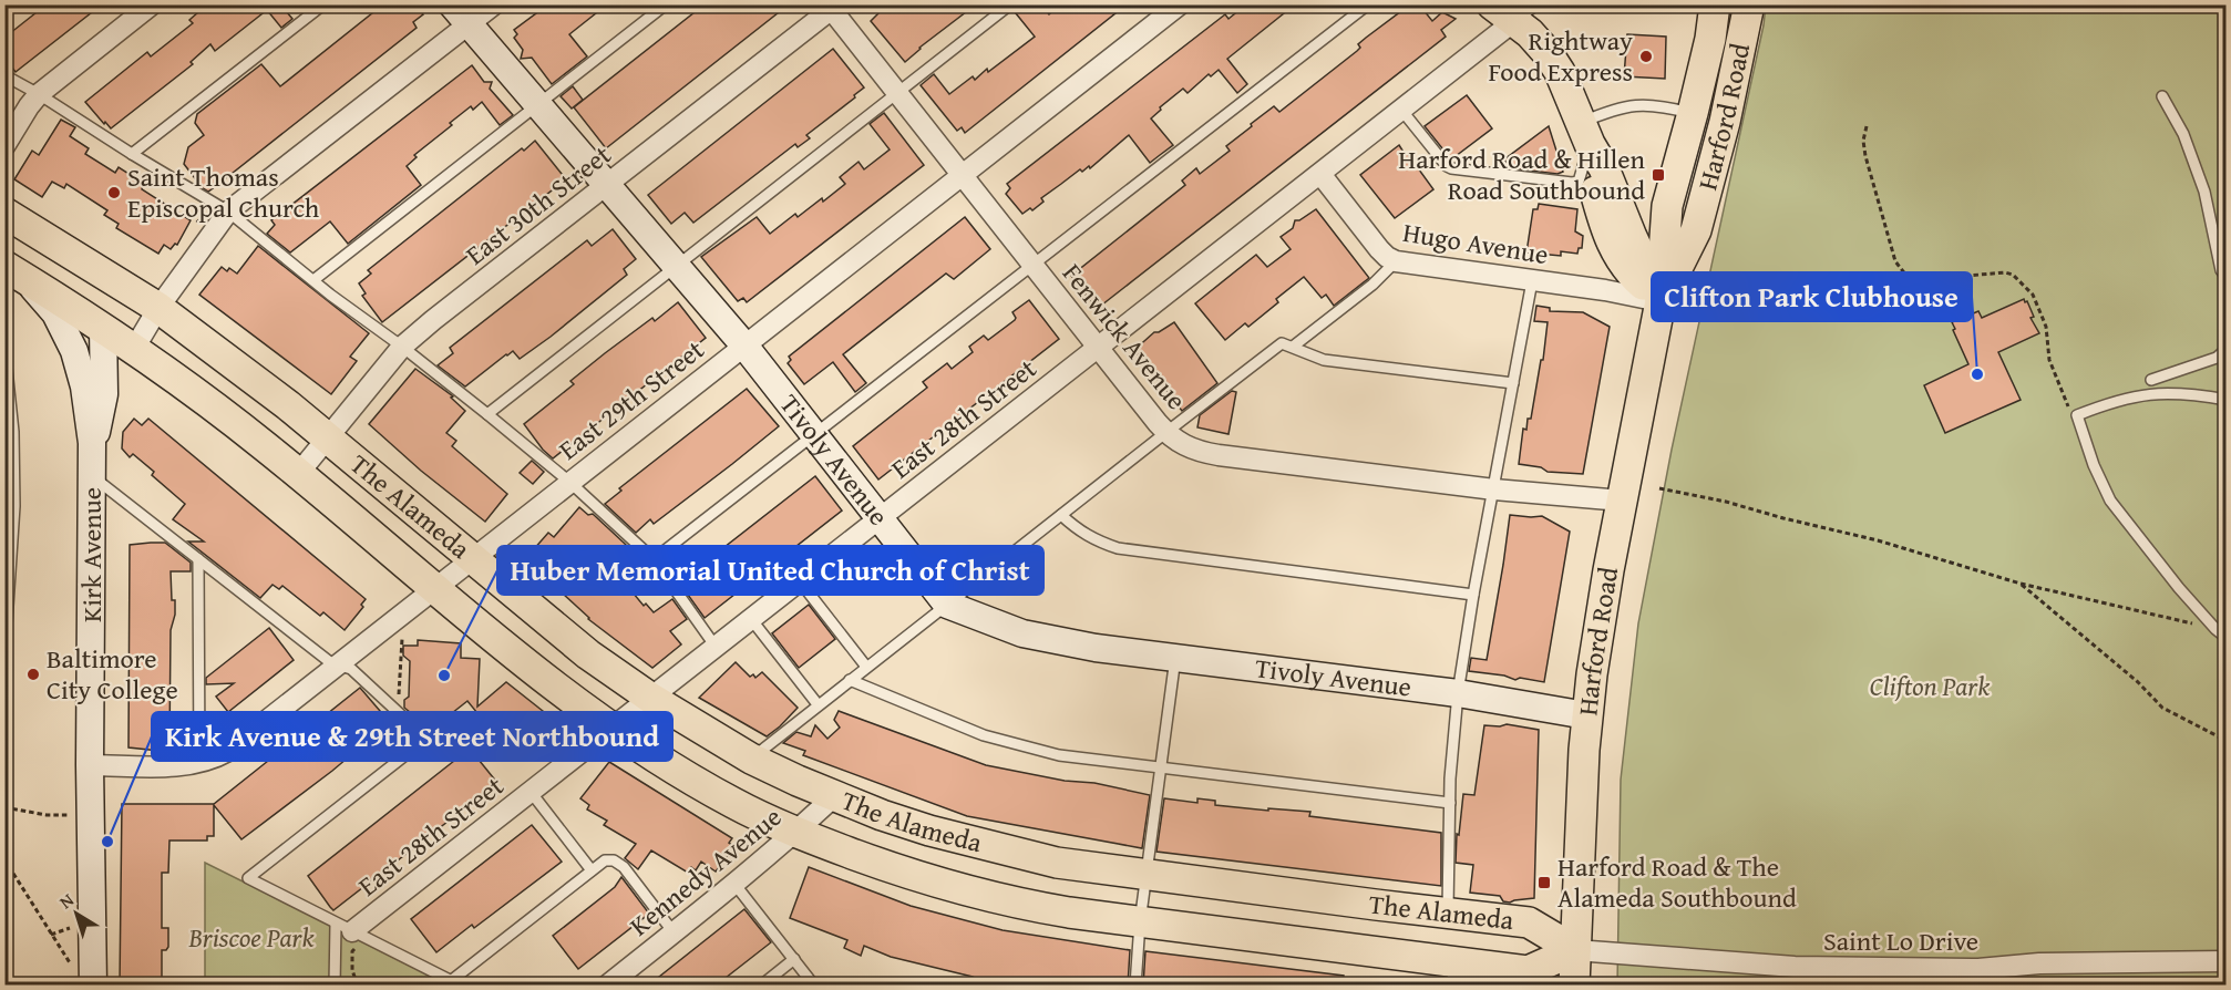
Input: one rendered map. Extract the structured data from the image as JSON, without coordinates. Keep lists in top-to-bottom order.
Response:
{
  "streets": {
    "main road": ["Harford Road", "The Alameda"],
    "street": [
      "East 30th Street",
      "Hugo Avenue",
      "Fenwick Avenue",
      "East 29th Street",
      "East 28th Street",
      "Tivoly Avenue",
      "Kirk Avenue",
      "Kennedy Avenue",
      "Saint Lo Drive"
    ]
  },
  "crossings": [
    ["Harford Road", "Hugo Avenue"],
    ["Harford Road", "Fenwick Avenue"],
    ["Harford Road", "Tivoly Avenue"],
    ["Harford Road", "The Alameda"],
    ["Harford Road", "Saint Lo Drive"],
    ["East 30th Street", "Fenwick Avenue"],
    ["East 30th Street", "Tivoly Avenue"],
    ["East 30th Street", "The Alameda"],
    ["Hugo Avenue", "East 28th Street"],
    ["Fenwick Avenue", "East 29th Street"],
    ["Fenwick Avenue", "East 28th Street"],
    ["East 29th Street", "Tivoly Avenue"],
    ["East 29th Street", "The Alameda"],
    ["East 29th Street", "Kirk Avenue"],
    ["East 28th Street", "Tivoly Avenue"],
    ["East 28th Street", "The Alameda"],
    ["The Alameda", "Kirk Avenue"],
    ["The Alameda", "Kennedy Avenue"],
    ["The Alameda", "Saint Lo Drive"]
  ],
  "parks": ["Clifton Park", "Briscoe Park"],
  "places": {
    "other": [
      "Rightway Food Express",
      "Saint Thomas Episcopal Church",
      "Clifton Park Clubhouse",
      "Baltimore City College",
      "Huber Memorial United Church of Christ",
      "Kirk Avenue & 29th Street Northbound"
    ],
    "transit": ["Harford Road & Hillen Road Southbound", "Harford Road & The Alameda Southbound"]
  },
  "north": "top left"
}
